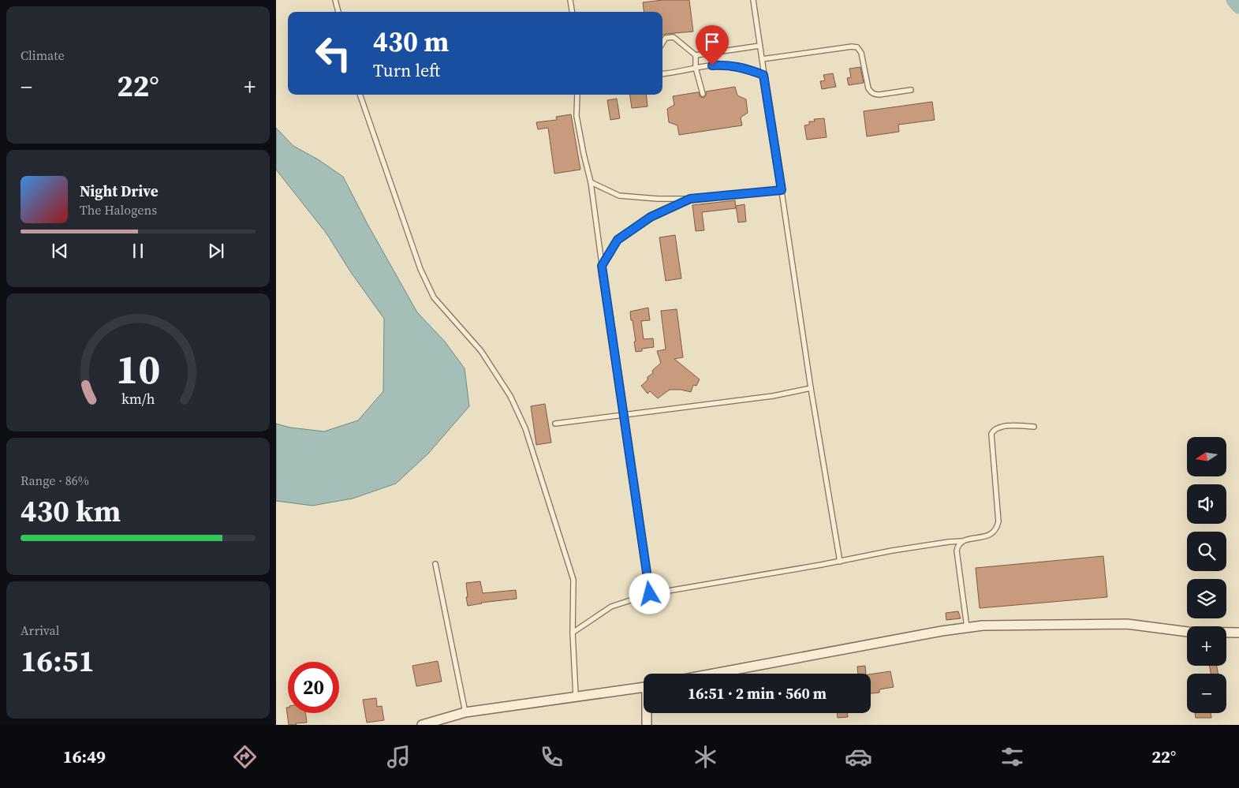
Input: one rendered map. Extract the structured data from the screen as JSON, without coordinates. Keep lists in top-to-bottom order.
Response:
{
  "north": "left",
  "page": {
    "tile": [
      "Climate",
      ["Range · 86%", "430 km"],
      ["Arrival", "16:51"]
    ],
    "turn": ["430 m", "Turn left"],
    "heat": ["−", "22°", "+"],
    "song": ["Night Drive", "The Halogens"],
    "map_buttons": ["+", "−"],
    "limit": "20",
    "trip": "16:51 · 2 min · 560 m",
    "tabs": ["16:49", "22°"],
    "gauge": ["10", "km/h"]
  }
}
